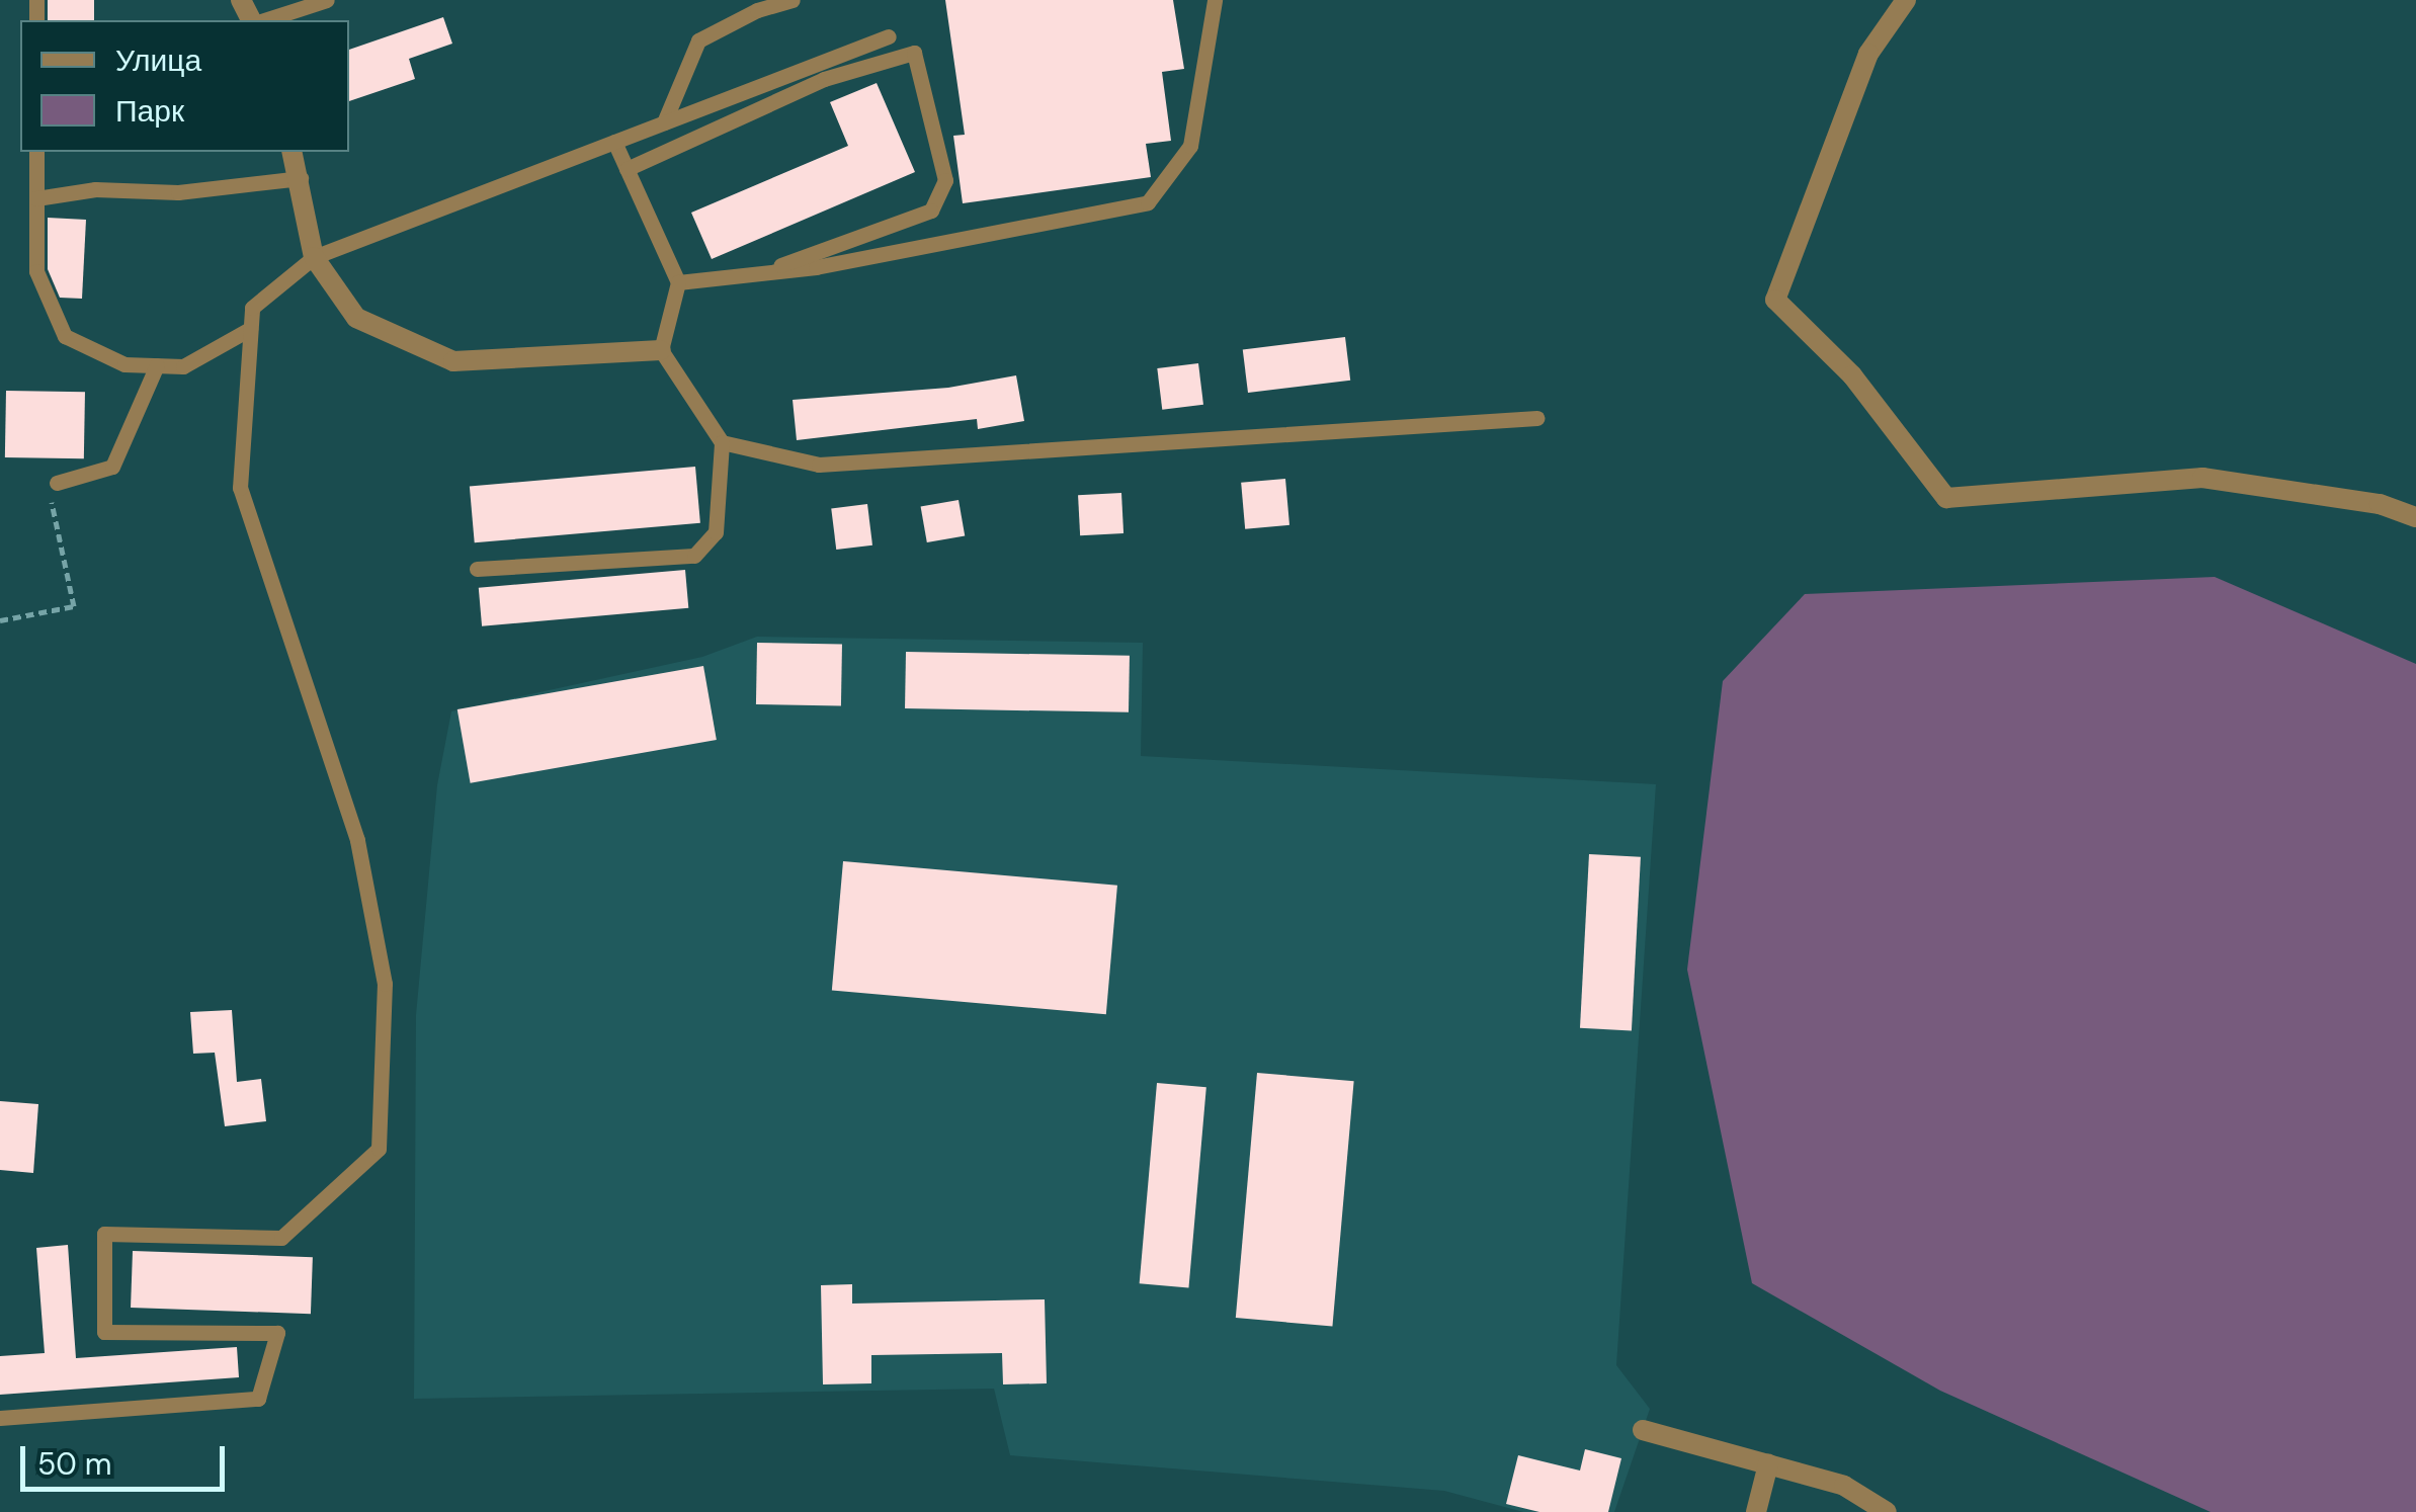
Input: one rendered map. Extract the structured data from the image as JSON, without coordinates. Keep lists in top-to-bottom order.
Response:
{
  "legend": ["Улица", "Парк"],
  "scale_bar": "50 m"
}
